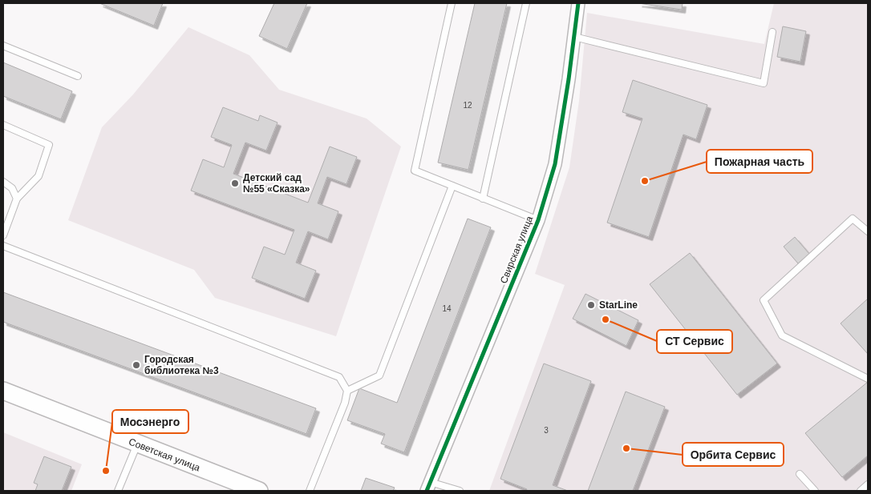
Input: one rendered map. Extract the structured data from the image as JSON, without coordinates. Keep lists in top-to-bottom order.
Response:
{
  "streets": {
    "main road": ["Советская улица"],
    "street": ["Свирская улица"]
  },
  "places": [
    "Пожарная часть",
    "Детский сад №55 «Сказка»",
    "StarLine",
    "СТ Сервис",
    "Городская библиотека №3",
    "Орбита Сервис",
    "Мосэнерго"
  ],
  "house_numbers": ["12", "14", "3"]
}
